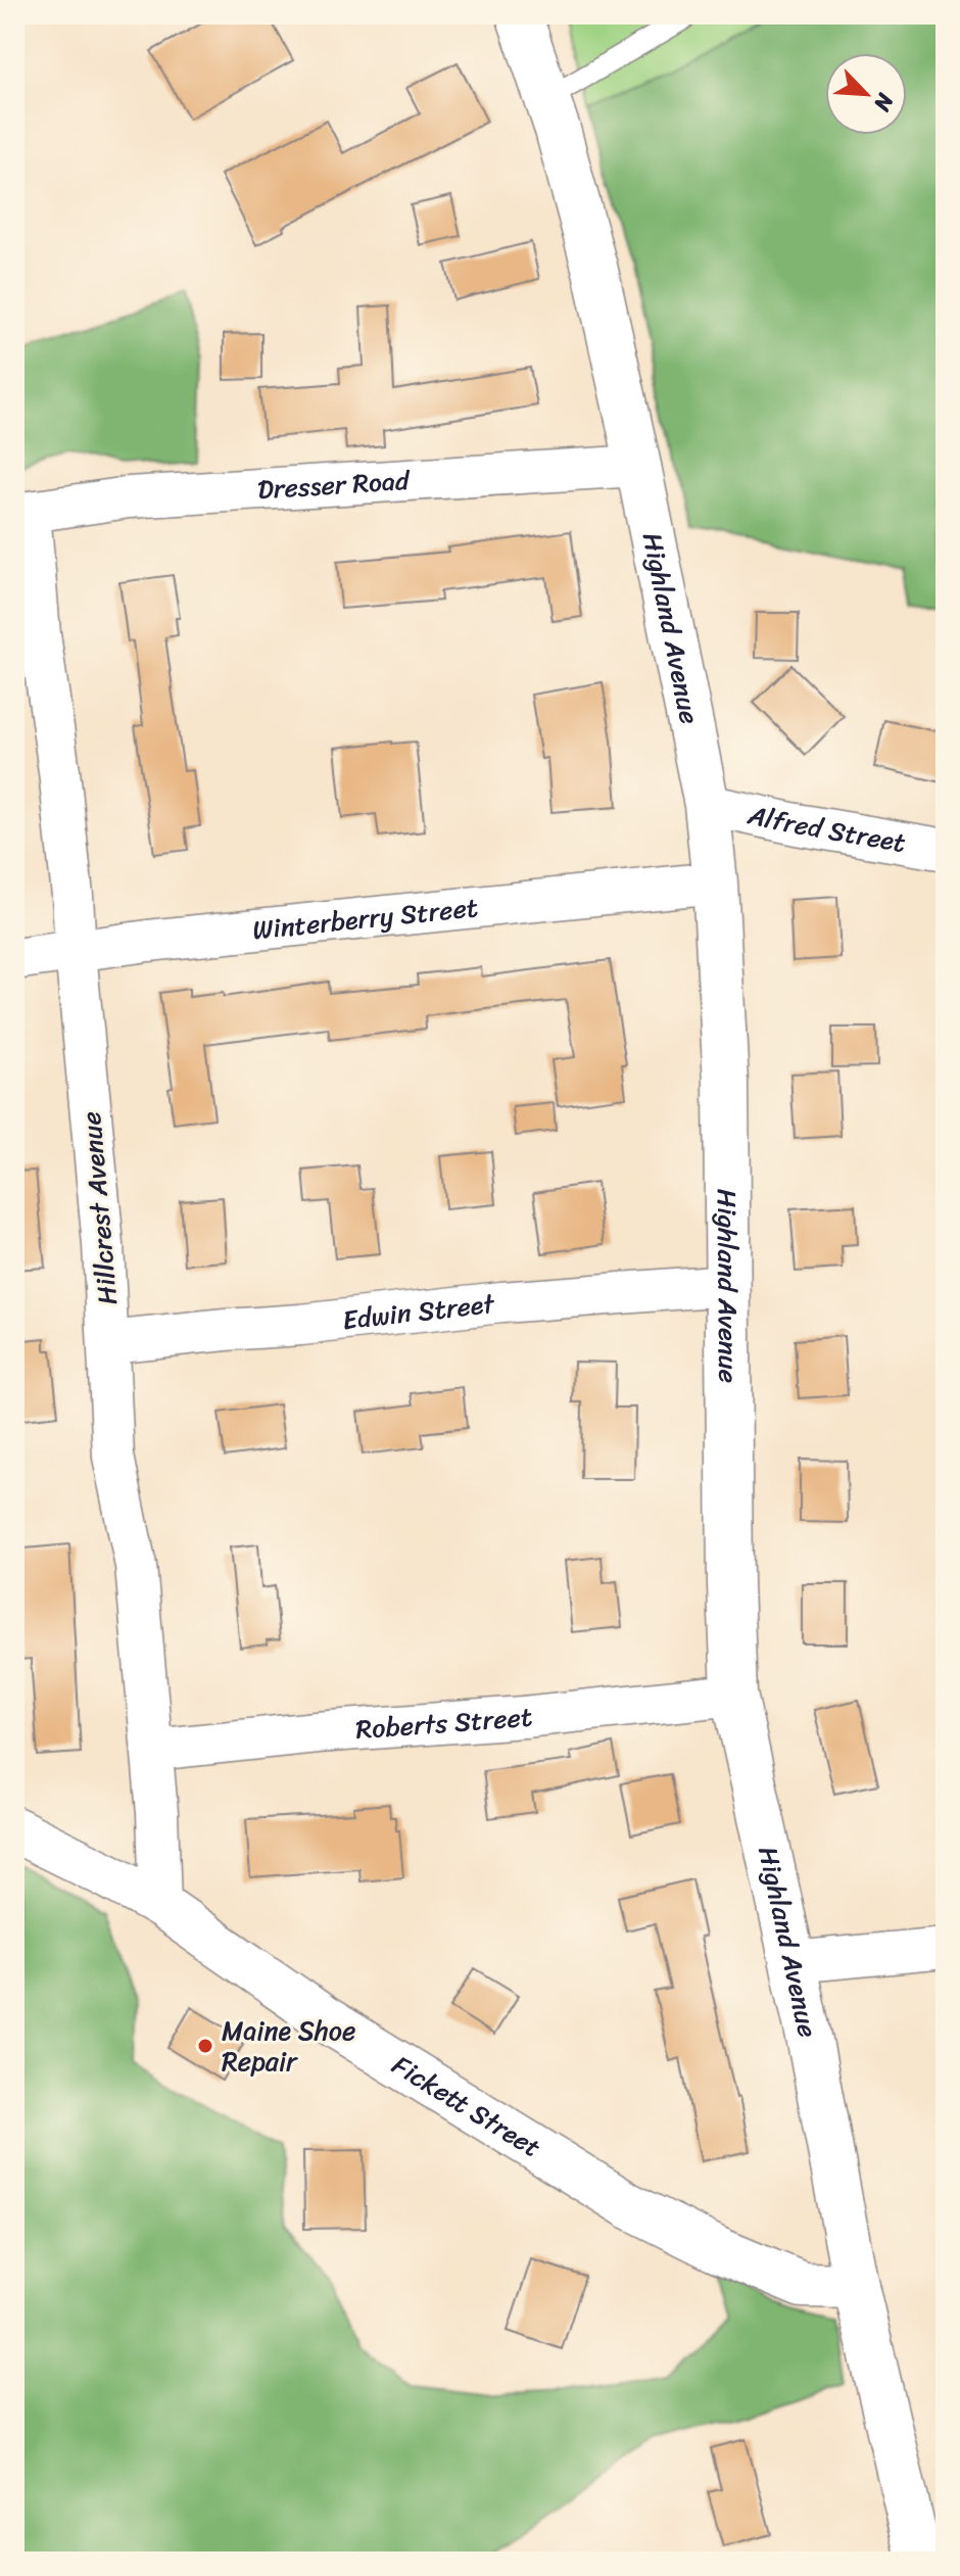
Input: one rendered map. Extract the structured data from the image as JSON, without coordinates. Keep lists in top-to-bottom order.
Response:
{
  "streets": {
    "street": [
      "Dresser Road",
      "Highland Avenue",
      "Alfred Street",
      "Winterberry Street",
      "Hillcrest Avenue",
      "Edwin Street",
      "Roberts Street",
      "Fickett Street"
    ]
  },
  "crossings": [
    ["Dresser Road", "Highland Avenue"],
    ["Dresser Road", "Hillcrest Avenue"],
    ["Highland Avenue", "Alfred Street"],
    ["Highland Avenue", "Winterberry Street"],
    ["Highland Avenue", "Edwin Street"],
    ["Highland Avenue", "Roberts Street"],
    ["Highland Avenue", "Fickett Street"],
    ["Winterberry Street", "Hillcrest Avenue"],
    ["Hillcrest Avenue", "Edwin Street"],
    ["Hillcrest Avenue", "Roberts Street"],
    ["Hillcrest Avenue", "Fickett Street"]
  ],
  "places": ["Maine Shoe Repair"],
  "north": "bottom right"
}
